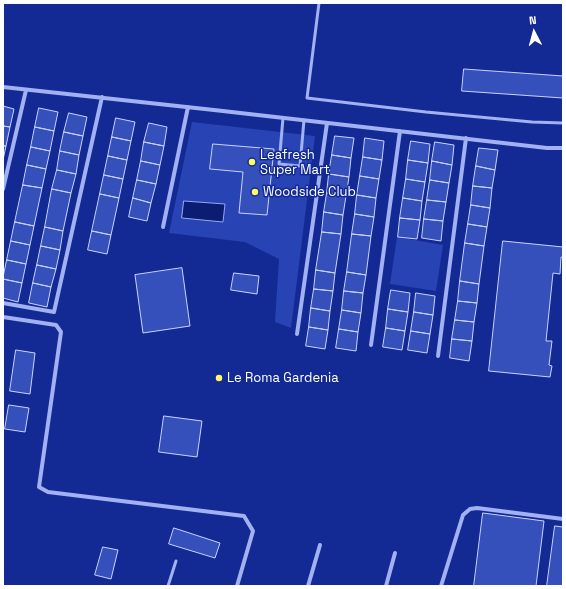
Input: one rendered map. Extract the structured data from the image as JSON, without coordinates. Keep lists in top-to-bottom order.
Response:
{
  "places": ["Leafresh Super Mart", "Woodside Club", "Le Roma Gardenia"],
  "north": "top"
}
